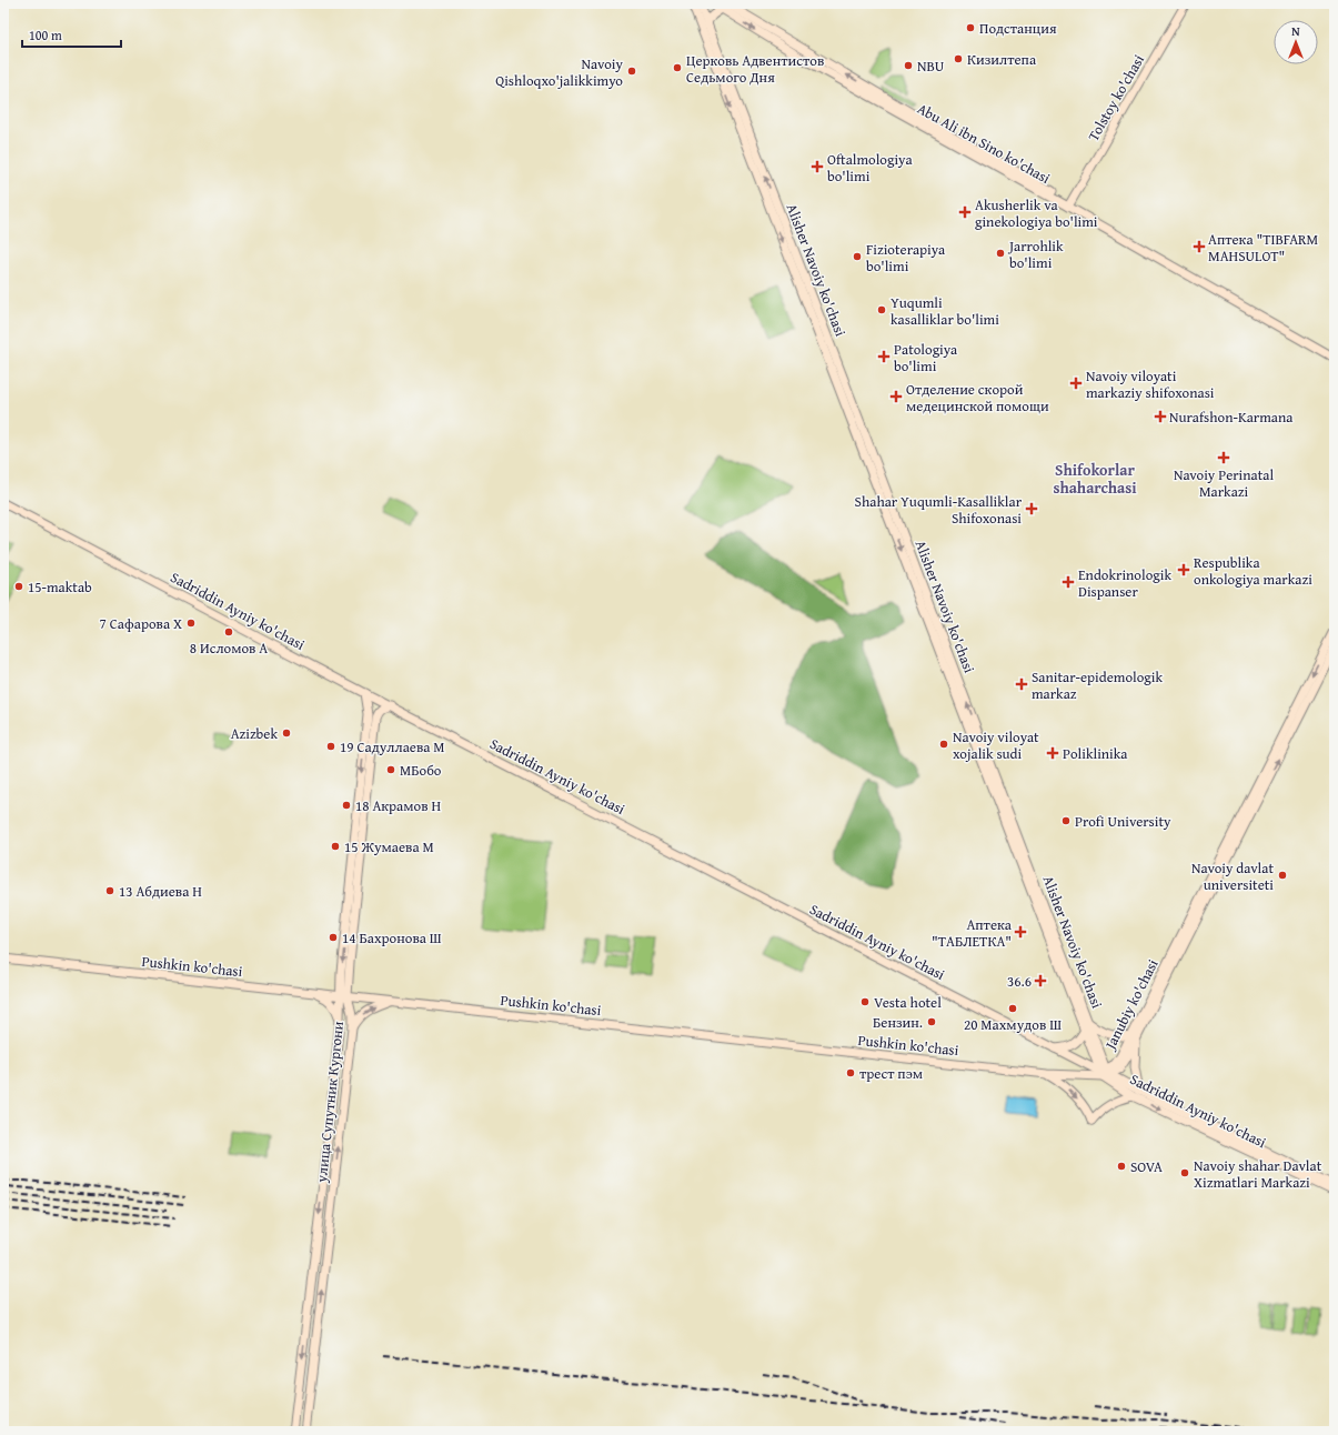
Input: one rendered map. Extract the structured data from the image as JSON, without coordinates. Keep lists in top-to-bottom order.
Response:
{
  "streets": {
    "main road": [
      "Tolstoy ko'chasi",
      "Abu Ali ibn Sino ko'chasi",
      "Alisher Navoiy ko'chasi",
      "Sadriddin Ayniy ko'chasi",
      "Pushkin ko'chasi",
      "Janubiy ko'chasi",
      "улица Супутник Кургони"
    ]
  },
  "crossings": [
    ["Tolstoy ko'chasi", "Abu Ali ibn Sino ko'chasi"],
    ["Alisher Navoiy ko'chasi", "Sadriddin Ayniy ko'chasi"],
    ["Alisher Navoiy ko'chasi", "Pushkin ko'chasi"],
    ["Alisher Navoiy ko'chasi", "Janubiy ko'chasi"],
    ["Sadriddin Ayniy ko'chasi", "Pushkin ko'chasi"],
    ["Sadriddin Ayniy ko'chasi", "Janubiy ko'chasi"],
    ["Pushkin ko'chasi", "Janubiy ko'chasi"],
    ["Pushkin ko'chasi", "улица Супутник Кургони"]
  ],
  "districts": ["Shifokorlar shaharchasi"],
  "places": {
    "other": [
      "Подстанция",
      "Кизилтепа",
      "NBU",
      "Церковь Адвентистов Седьмого Дня",
      "Navoiy Qishloqxo'jalikkimyo",
      "Jarrohlik bo'limi",
      "Fizioterapiya bo'limi",
      "Yuqumli kasalliklar bo'limi",
      "15-maktab",
      "7 Сафарова Х",
      "8 Исломов А",
      "Azizbek",
      "Navoiy viloyat xojalik sudi",
      "19 Садуллаева М",
      "МБобо",
      "18 Акрамов Н",
      "Profi University",
      "15 Жумаева М",
      "Navoiy davlat universiteti",
      "13 Абдиева Н",
      "14 Бахронова Ш",
      "Vesta hotel",
      "20 Махмудов Ш",
      "Бензин.",
      "трест пэм",
      "SOVA",
      "Navoiy shahar Davlat Xizmatlari Markazi"
    ],
    "health": [
      "Oftalmologiya bo'limi",
      "Akusherlik va ginekologiya bo'limi",
      "Аптека \"TIBFARM MAHSULOT\"",
      "Patologiya bo'limi",
      "Navoiy viloyati markaziy shifoxonasi",
      "Отделение скорой медецинской помощи",
      "Nurafshon-Karmana",
      "Navoiy Perinatal Markazi",
      "Shahar Yuqumli-Kasalliklar Shifoxonasi",
      "Respublika onkologiya markazi",
      "Endokrinologik Dispanser",
      "Sanitar-epidemologik markaz",
      "Poliklinika",
      "Аптека \"ТАБЛЕТКА\"",
      "36.6"
    ]
  },
  "scale_bar": "100 m",
  "north": "top"
}
